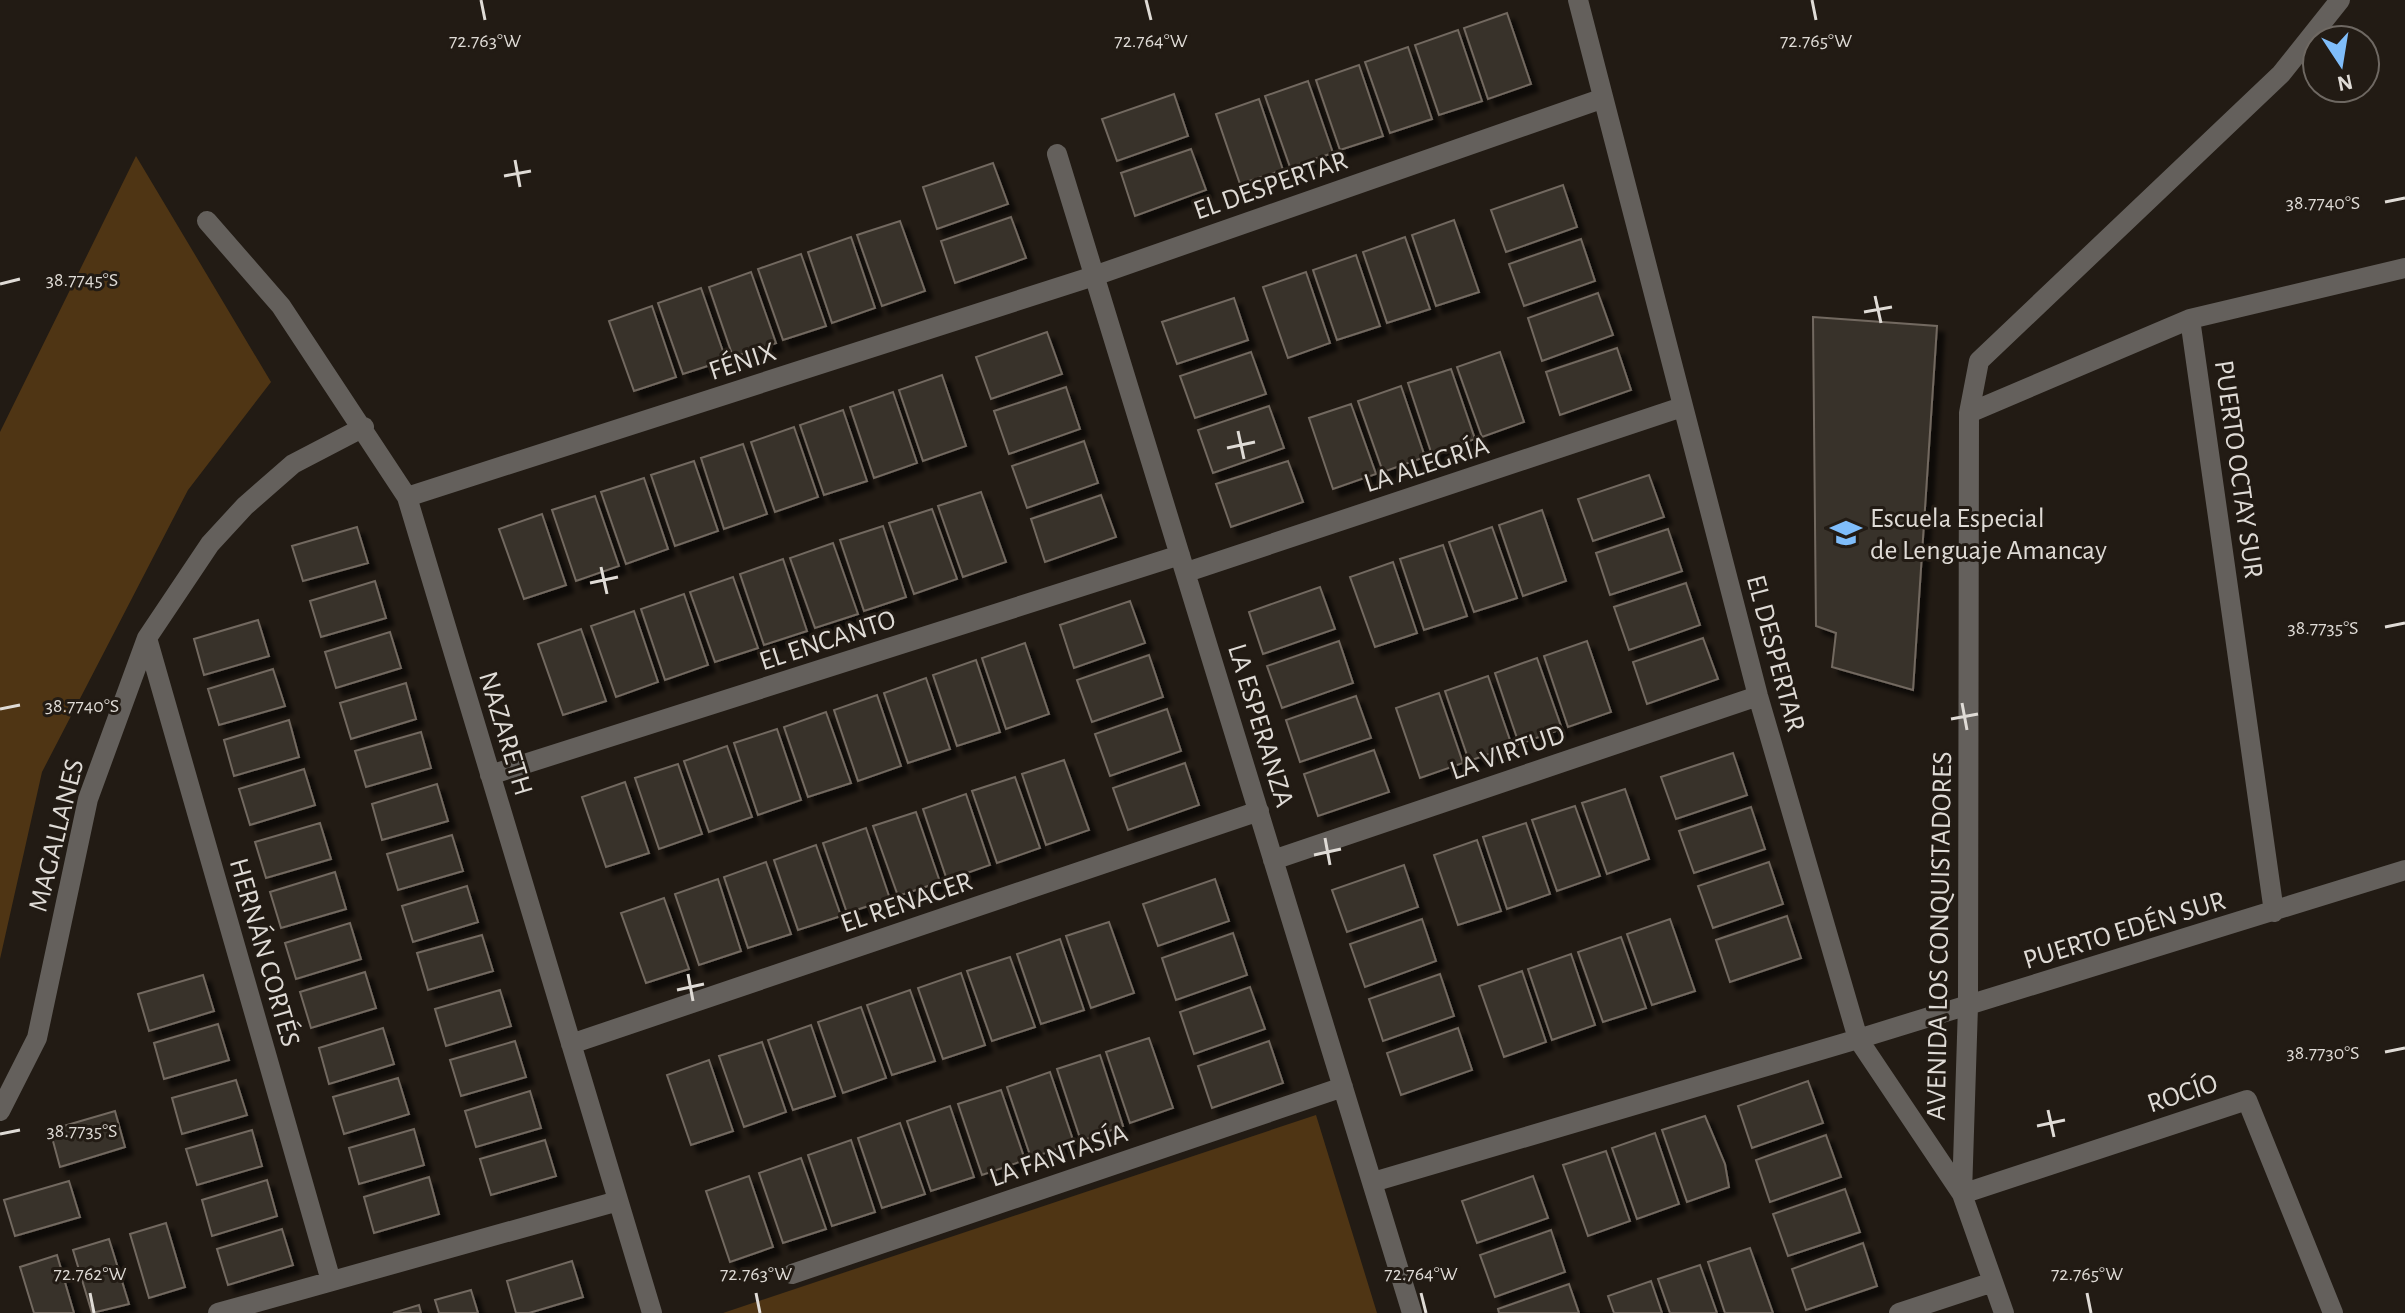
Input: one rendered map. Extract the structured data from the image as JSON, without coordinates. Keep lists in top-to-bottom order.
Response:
{
  "streets": {
    "street": [
      "EL DESPERTAR",
      "FÉNIX",
      "LA ALEGRÍA",
      "PUERTO OCTAY SUR",
      "EL ENCANTO",
      "LA ESPERANZA",
      "NAZARETH",
      "LA VIRTUD",
      "MAGALLANES",
      "EL RENACER",
      "PUERTO EDÉN SUR",
      "AVENIDA LOS CONQUISTADORES",
      "HERNÁN CORTÉS",
      "ROCÍO",
      "LA FANTASÍA"
    ]
  },
  "crossings": [
    ["EL DESPERTAR", "FÉNIX"],
    ["EL DESPERTAR", "LA ALEGRÍA"],
    ["EL DESPERTAR", "LA ESPERANZA"],
    ["EL DESPERTAR", "LA VIRTUD"],
    ["EL DESPERTAR", "PUERTO EDÉN SUR"],
    ["EL DESPERTAR", "AVENIDA LOS CONQUISTADORES"],
    ["EL DESPERTAR", "ROCÍO"],
    ["FÉNIX", "LA ESPERANZA"],
    ["FÉNIX", "NAZARETH"],
    ["LA ALEGRÍA", "EL ENCANTO"],
    ["LA ALEGRÍA", "LA ESPERANZA"],
    ["PUERTO OCTAY SUR", "PUERTO EDÉN SUR"],
    ["EL ENCANTO", "LA ESPERANZA"],
    ["EL ENCANTO", "NAZARETH"],
    ["LA ESPERANZA", "LA VIRTUD"],
    ["LA ESPERANZA", "EL RENACER"],
    ["LA ESPERANZA", "PUERTO EDÉN SUR"],
    ["LA ESPERANZA", "LA FANTASÍA"],
    ["NAZARETH", "MAGALLANES"],
    ["NAZARETH", "EL RENACER"],
    ["MAGALLANES", "HERNÁN CORTÉS"],
    ["PUERTO EDÉN SUR", "AVENIDA LOS CONQUISTADORES"],
    ["AVENIDA LOS CONQUISTADORES", "ROCÍO"]
  ],
  "places": {
    "school or university": ["Escuela Especial de Lenguaje Amancay"]
  },
  "north": "bottom",
  "coordinates": [
    "72.763°W",
    "72.764°W",
    "72.765°W",
    "38.7740°S",
    "38.7745°S",
    "38.7735°S",
    "38.7730°S",
    "72.762°W"
  ]
}
